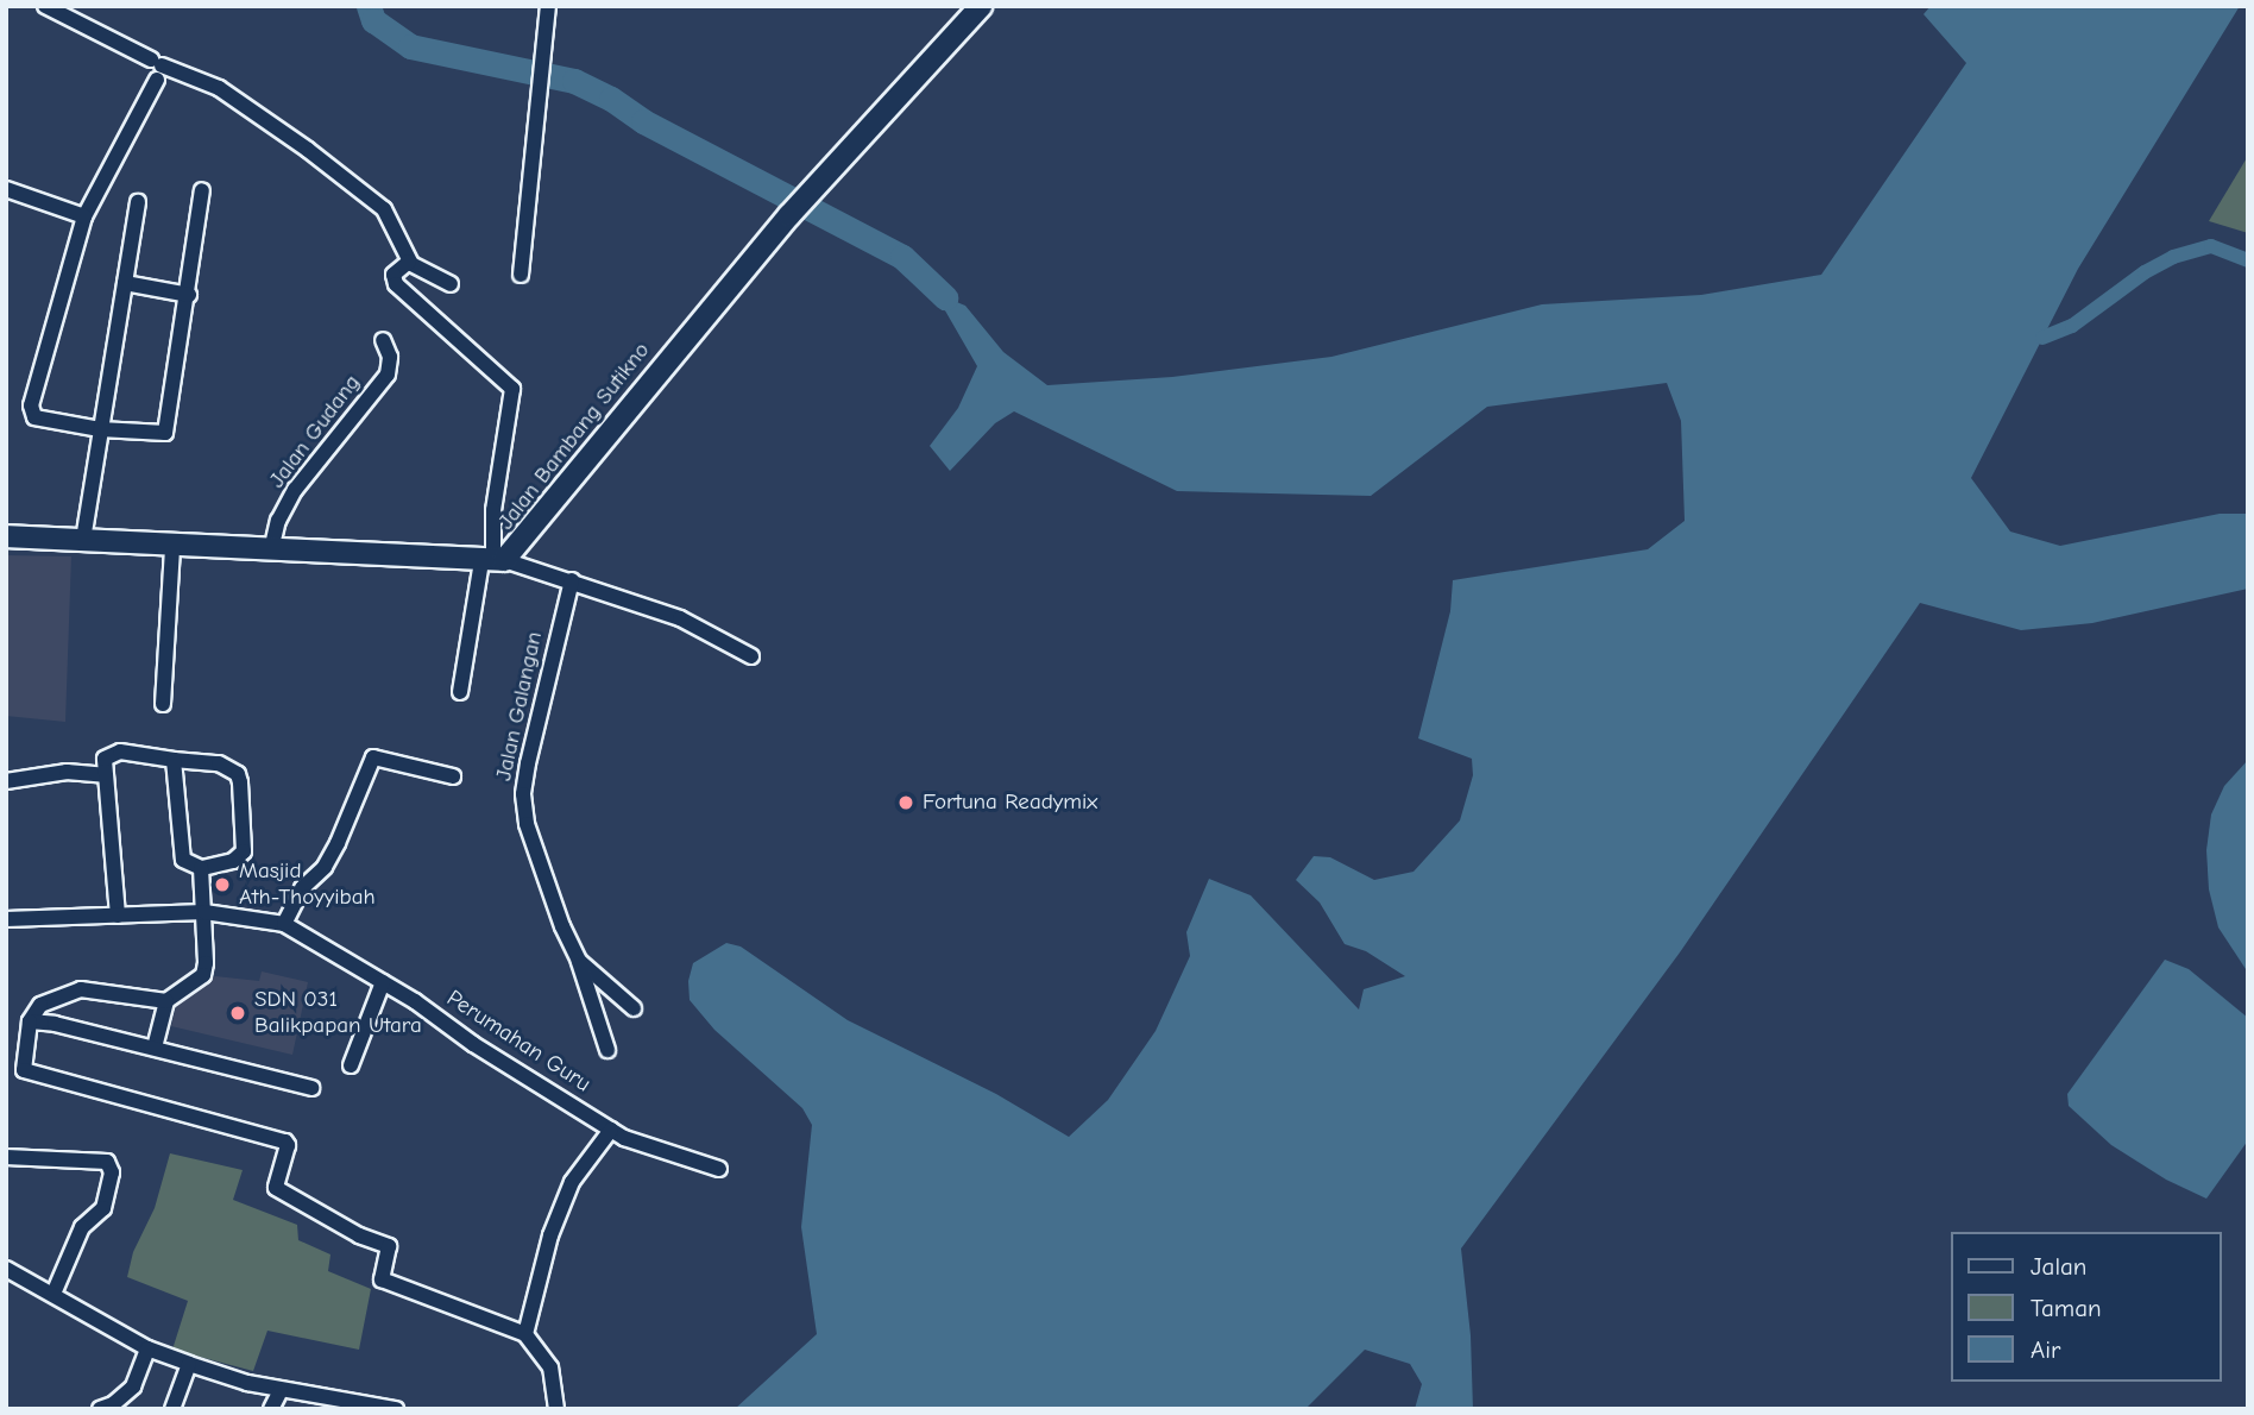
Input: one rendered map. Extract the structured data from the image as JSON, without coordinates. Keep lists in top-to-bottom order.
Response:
{
  "streets": {
    "street": [
      "Jalan Gudang",
      "Jalan Bambang Sutikno",
      "Jalan Galangan",
      "Perumahan Guru"
    ]
  },
  "places": ["Fortuna Readymix", "Masjid Ath-Thoyyibah", "SDN 031 Balikpapan Utara"],
  "legend": ["Jalan", "Taman", "Air"]
}
